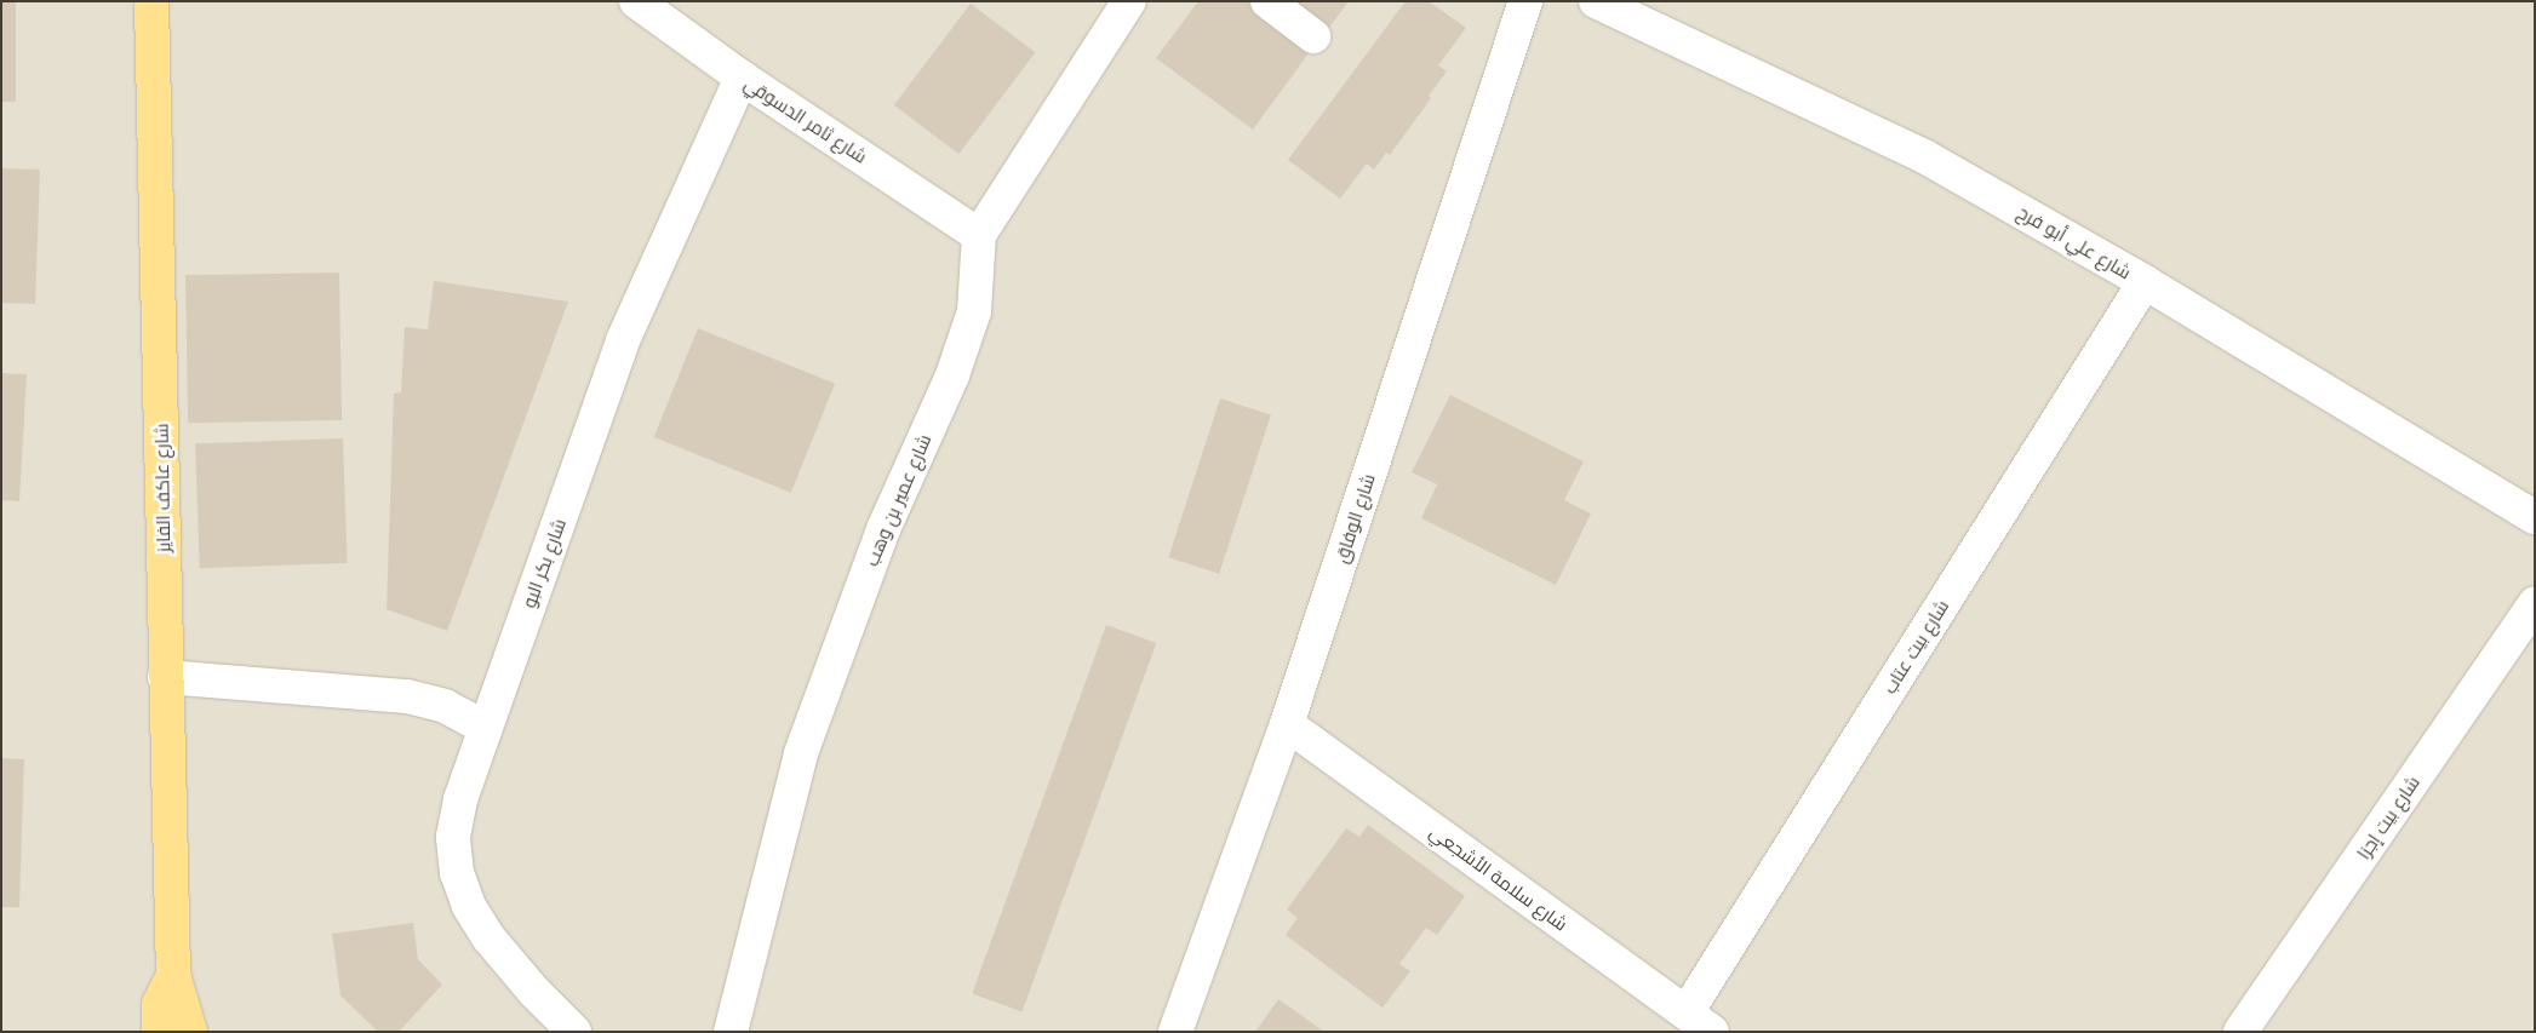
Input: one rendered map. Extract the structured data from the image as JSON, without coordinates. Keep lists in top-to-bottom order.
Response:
{
  "streets": {
    "main road": ["شارع عاكف الفايز"],
    "street": [
      "شارع ثامر الدسوقي",
      "شارع علي أبو فرح",
      "شارع عمير بن وهب",
      "شارع الوفاق",
      "شارع بكر البو",
      "شارع بيت عتاب",
      "شارع بيت إجزا",
      "شارع سلامة الأشجعي"
    ]
  },
  "crossings": [
    ["شارع ثامر الدسوقي", "شارع عمير بن وهب"],
    ["شارع ثامر الدسوقي", "شارع بكر البو"],
    ["شارع علي أبو فرح", "شارع بيت عتاب"],
    ["شارع الوفاق", "شارع سلامة الأشجعي"],
    ["شارع بيت عتاب", "شارع سلامة الأشجعي"]
  ]
}
